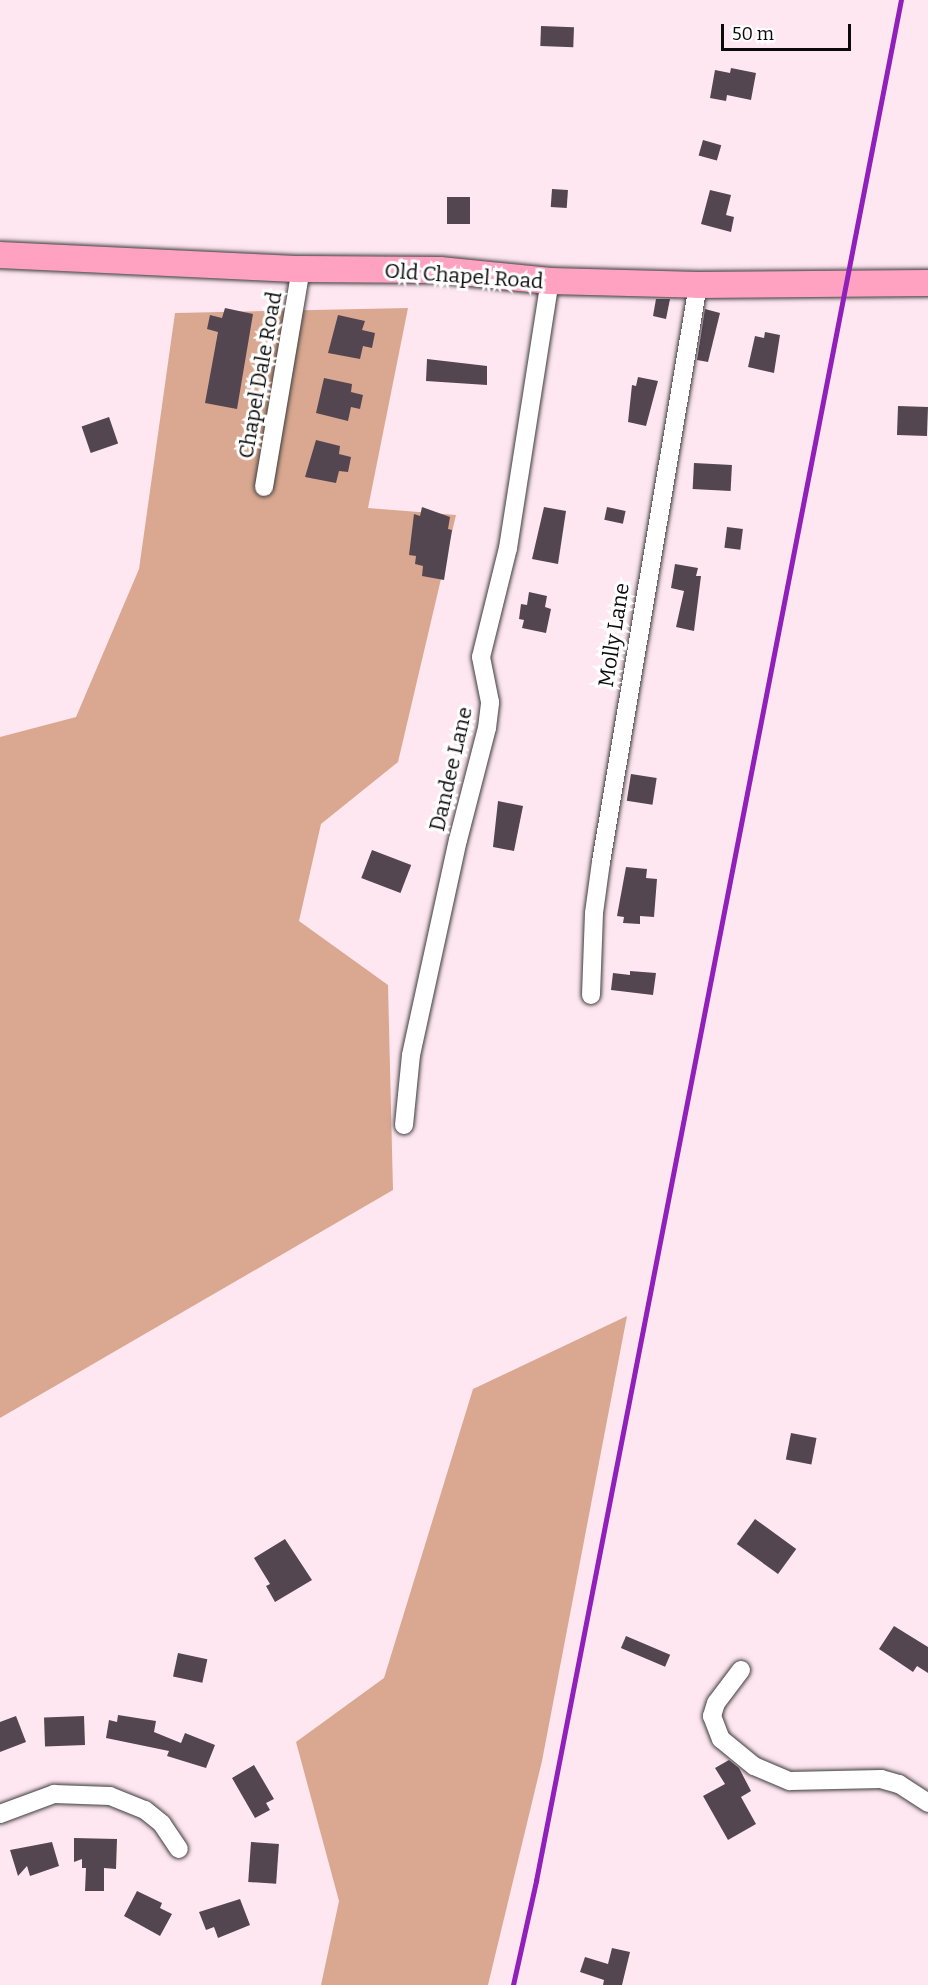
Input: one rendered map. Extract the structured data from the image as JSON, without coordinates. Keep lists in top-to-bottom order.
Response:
{
  "streets": {
    "street": [
      "Old Chapel Road",
      "Chapel Dale Road",
      "Molly Lane",
      "Dandee Lane"
    ]
  },
  "crossings": [
    ["Old Chapel Road", "Chapel Dale Road"],
    ["Old Chapel Road", "Molly Lane"],
    ["Old Chapel Road", "Dandee Lane"]
  ],
  "scale_bar": "50 m"
}
